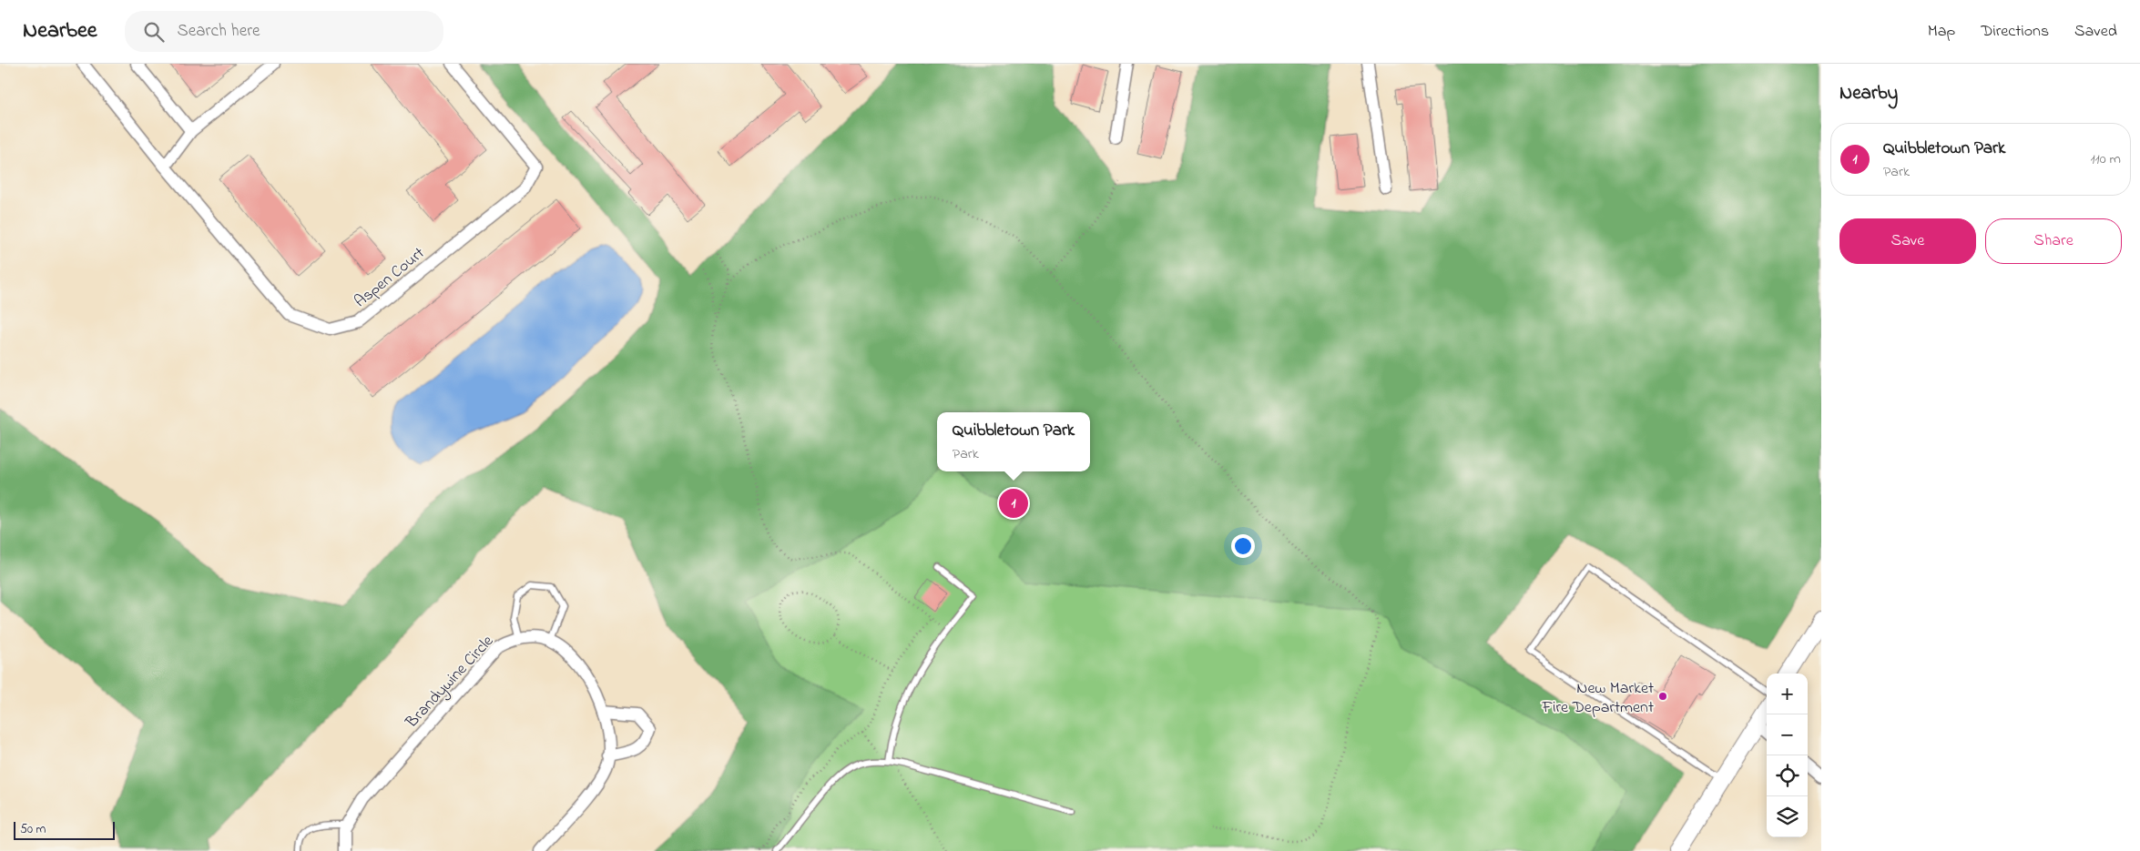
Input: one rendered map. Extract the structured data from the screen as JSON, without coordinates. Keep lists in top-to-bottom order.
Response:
{
  "streets": {
    "street": ["Aspen Court", "Brandywine Circle"]
  },
  "places": ["New Market Fire Department"],
  "scale_bar": "50 m",
  "page": {
    "header": "Nearbee",
    "search": "Search here",
    "nav": ["Map", "Directions", "Saved"],
    "heading": "Nearby",
    "list": [
      {
        "mark": "1",
        "name": "Quibbletown Park",
        "note": "Park",
        "value": "110 m"
      }
    ],
    "buttons": ["Save", "Share"],
    "popup": ["Quibbletown Park", "Park"],
    "pins": "1",
    "map_buttons": ["+", "−"],
    "scale": "50 m"
  }
}
